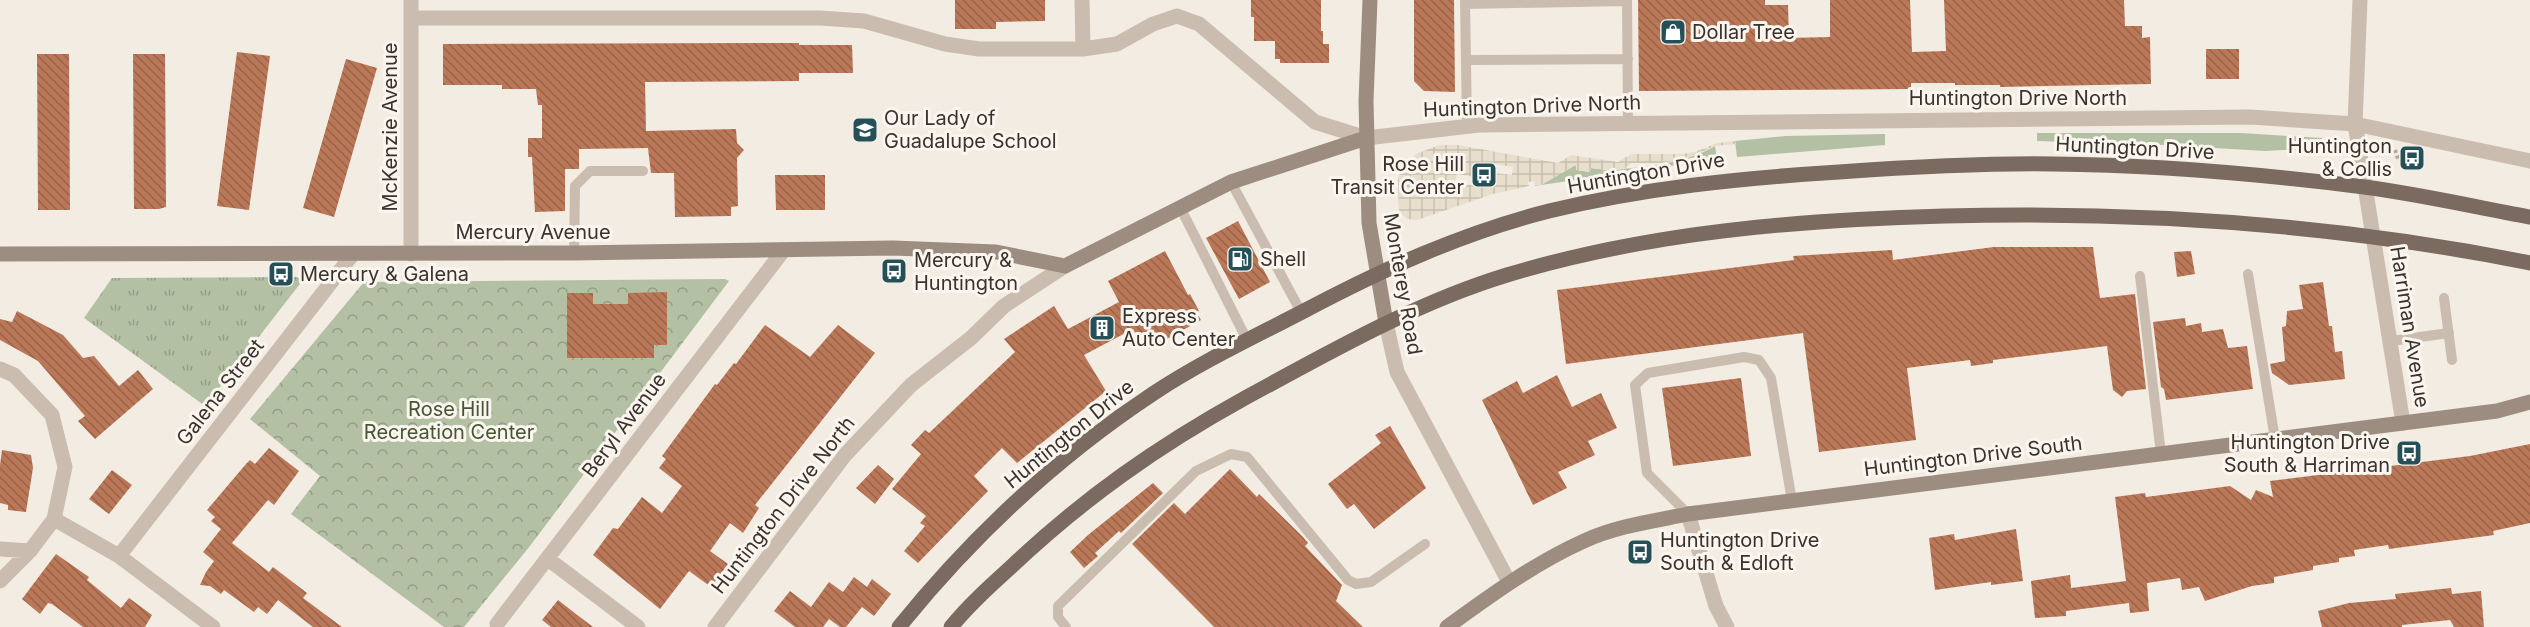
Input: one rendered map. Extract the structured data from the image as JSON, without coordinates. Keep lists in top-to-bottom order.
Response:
{
  "streets": {
    "main road": ["Huntington Drive"],
    "street": [
      "Huntington Drive North",
      "McKenzie Avenue",
      "Mercury Avenue",
      "Monterey Road",
      "Harriman Avenue",
      "Galena Street",
      "Beryl Avenue",
      "Huntington Drive South"
    ]
  },
  "crossings": [
    ["Huntington Drive North", "Mercury Avenue"],
    ["Huntington Drive North", "Monterey Road"],
    ["Huntington Drive North", "Harriman Avenue"],
    ["McKenzie Avenue", "Mercury Avenue"],
    ["Huntington Drive", "Monterey Road"],
    ["Huntington Drive", "Harriman Avenue"],
    ["Mercury Avenue", "Galena Street"],
    ["Mercury Avenue", "Beryl Avenue"],
    ["Monterey Road", "Huntington Drive South"],
    ["Harriman Avenue", "Huntington Drive South"]
  ],
  "parks": ["Rose Hill Recreation Center"],
  "places": {
    "shop": ["Dollar Tree"],
    "school or university": ["Our Lady of Guadalupe School"],
    "bus stop": [
      "Huntington & Collis",
      "Rose Hill Transit Center",
      "Mercury & Huntington",
      "Mercury & Galena",
      "Huntington Drive South & Harriman",
      "Huntington Drive South & Edloft"
    ],
    "fuel station": ["Shell"],
    "building": ["Express Auto Center"]
  }
}
